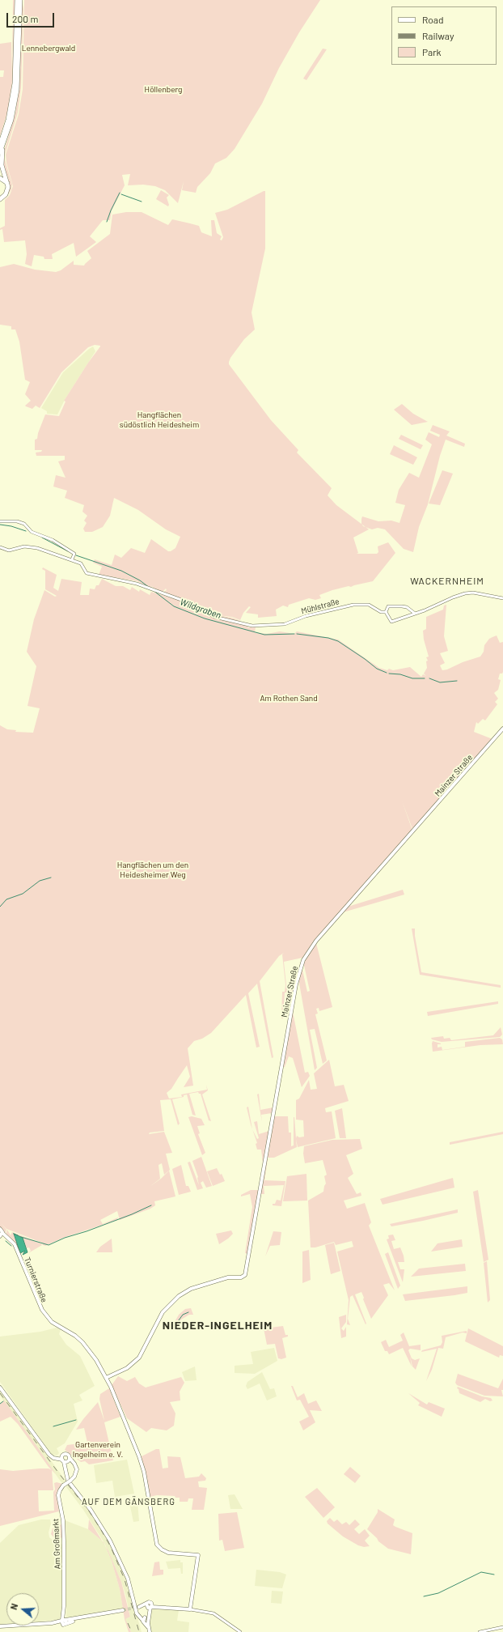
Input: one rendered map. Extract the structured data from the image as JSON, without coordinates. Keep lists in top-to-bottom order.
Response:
{
  "streets": {
    "main road": ["Mainzer Straße", "Turnierstraße", "Am Großmarkt"],
    "street": ["Mühlstraße"]
  },
  "crossings": [
    ["Mainzer Straße", "Turnierstraße"]
  ],
  "districts": ["WACKERNHEIM", "NIEDER-INGELHEIM", "AUF DEM GÄNSBERG"],
  "water": ["Wildgraben"],
  "parks": [
    "Lennebergwald",
    "Höllenberg",
    "Hangflächen südöstlich Heidesheim",
    "Am Rothen Sand",
    "Hangflächen um den Heidesheimer Weg",
    "Gartenverein Ingelheim e. V."
  ],
  "legend": ["Road", "Railway", "Park"],
  "scale_bar": "200 m",
  "north": "left"
}
